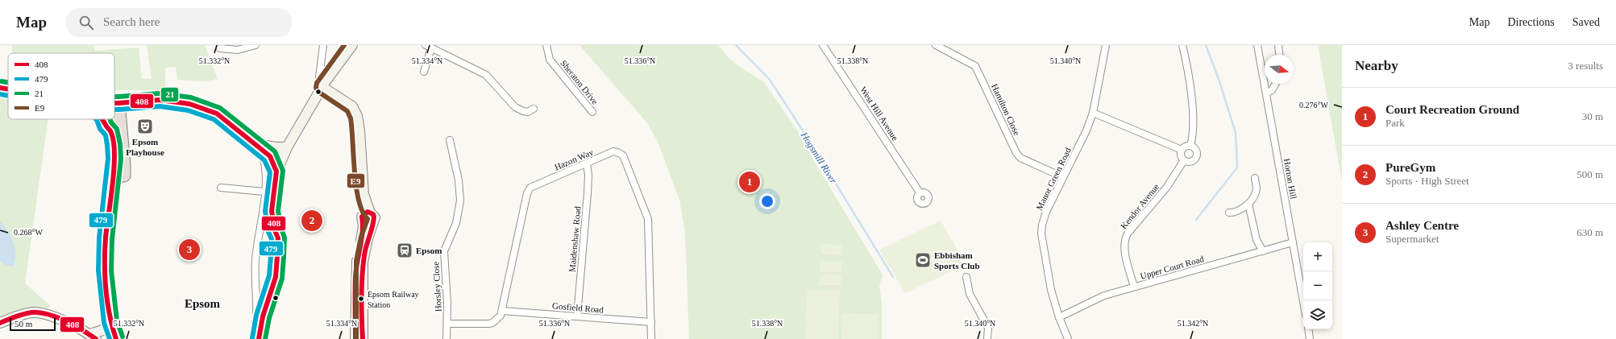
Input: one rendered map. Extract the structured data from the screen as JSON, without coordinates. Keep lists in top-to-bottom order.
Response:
{
  "streets": {
    "street": [
      "Sheraton Drive",
      "Hamilton Close",
      "West Hill Avenue",
      "Hazon Way",
      "Manor Green Road",
      "Horton Hill",
      "Kendor Avenue",
      "Maidenshaw Road",
      "Upper Court Road",
      "Horsley Close",
      "Gosfield Road"
    ]
  },
  "crossings": [
    ["Hamilton Close", "Manor Green Road"],
    ["Hazon Way", "Maidenshaw Road"],
    ["Hazon Way", "Gosfield Road"],
    ["Manor Green Road", "Upper Court Road"],
    ["Horton Hill", "Upper Court Road"],
    ["Kendor Avenue", "Upper Court Road"],
    ["Maidenshaw Road", "Gosfield Road"]
  ],
  "districts": ["Epsom"],
  "water": ["Hogsmill River"],
  "places": {
    "theatre": ["Epsom Playhouse"],
    "station": ["Epsom"],
    "sports": ["Ebbisham Sports Club"],
    "other": ["Epsom Railway Station"]
  },
  "lines": [
    "transit line E9",
    "transit line 21",
    "transit line 408",
    "transit line 479"
  ],
  "legend": [
    "408",
    "479",
    "21",
    "E9"
  ],
  "scale_bar": "50 m",
  "north": "right",
  "page": {
    "header": "Map",
    "search": "Search here",
    "nav": ["Map", "Directions", "Saved"],
    "heading": ["Nearby", "3 results"],
    "list": [
      {
        "mark": "1",
        "name": "Court Recreation Ground",
        "note": "Park",
        "value": "30 m"
      },
      {
        "mark": "2",
        "name": "PureGym",
        "note": "Sports · High Street",
        "value": "500 m"
      },
      {
        "mark": "3",
        "name": "Ashley Centre",
        "note": "Supermarket",
        "value": "630 m"
      }
    ],
    "pins": ["1", "2", "3"],
    "map_buttons": ["+", "−"],
    "scale": "50 m"
  },
  "coordinates": [
    "51.332°N",
    "51.334°N",
    "51.336°N",
    "51.338°N",
    "51.340°N",
    "0.276°W",
    "0.268°W",
    "51.342°N"
  ]
}
